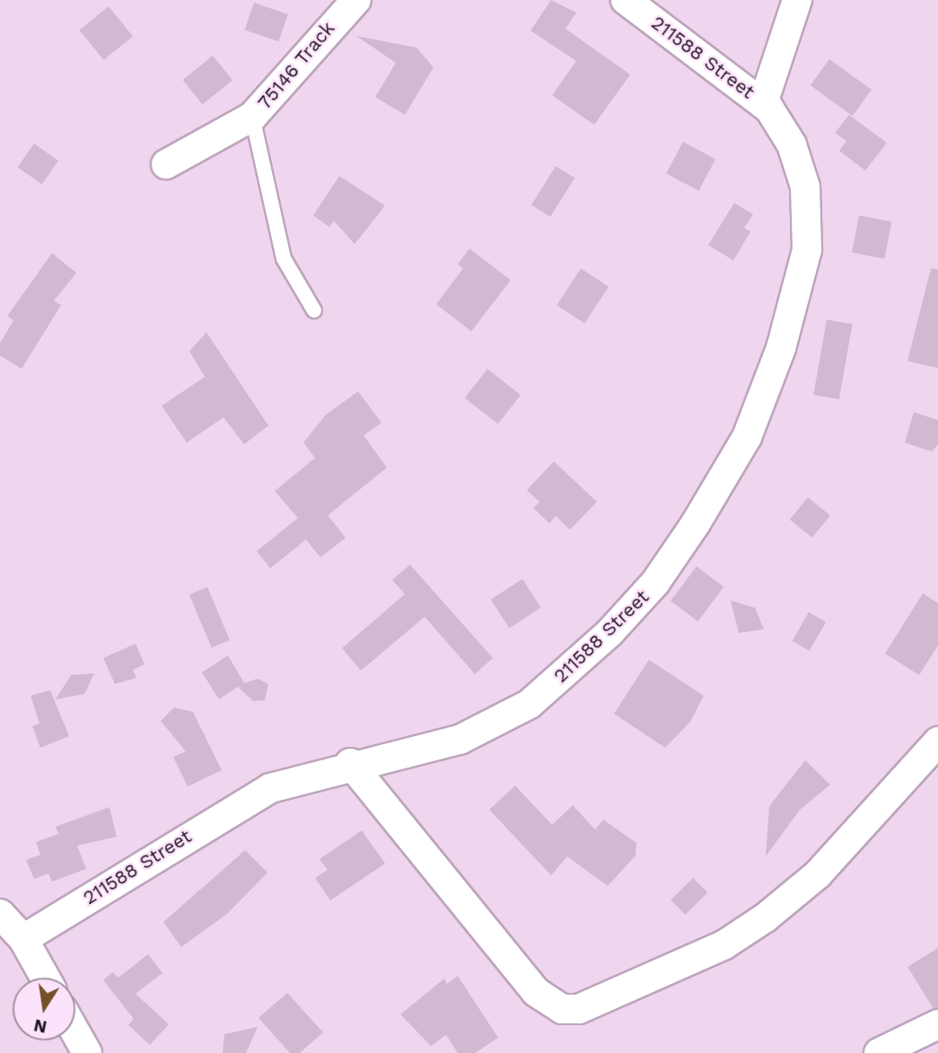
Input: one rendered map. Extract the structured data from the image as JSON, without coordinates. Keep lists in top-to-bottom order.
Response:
{
  "streets": {
    "street": ["211588 Street", "75146 Track"]
  },
  "north": "bottom"
}
